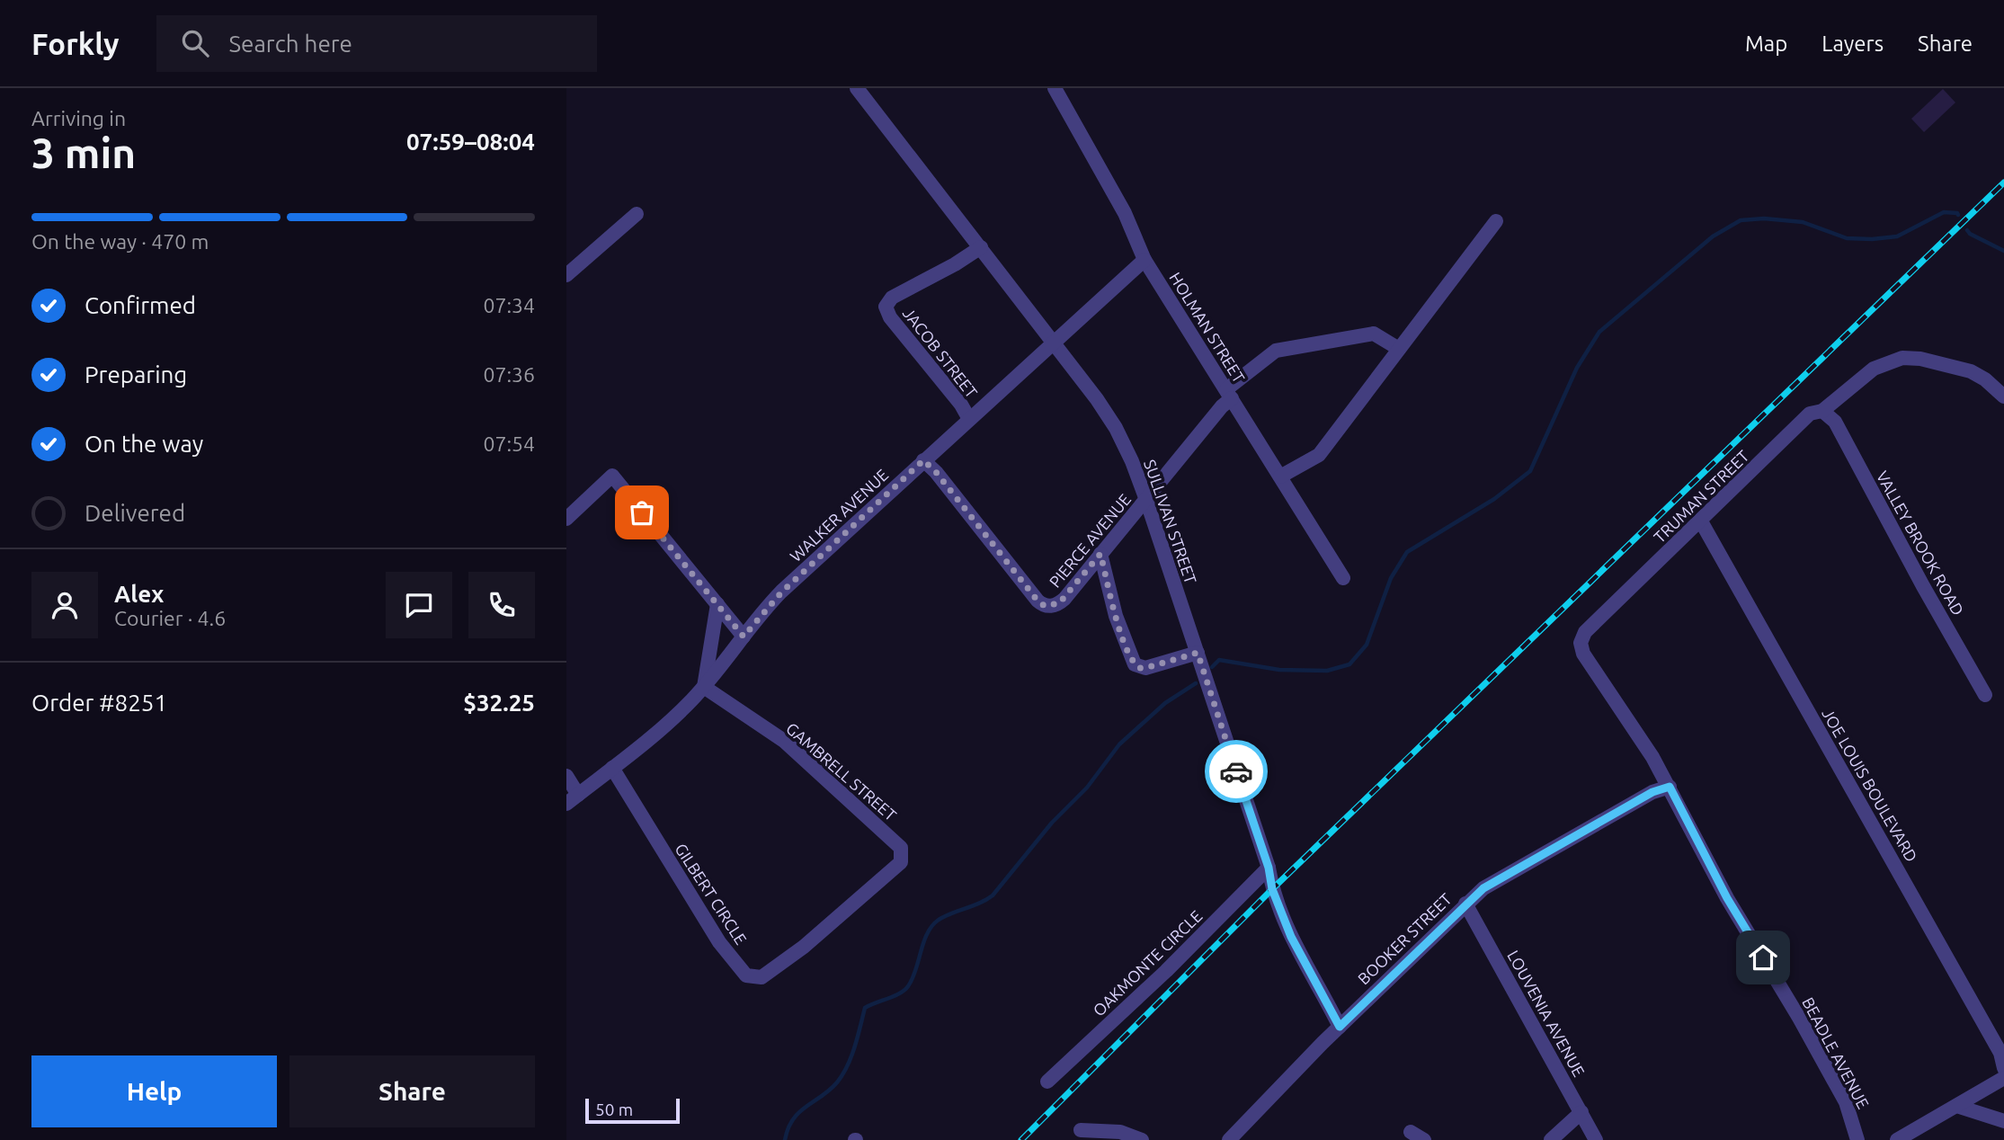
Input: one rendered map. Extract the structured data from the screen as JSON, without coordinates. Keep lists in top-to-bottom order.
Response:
{
  "streets": {
    "street": [
      "HOLMAN STREET",
      "JACOB STREET",
      "TRUMAN STREET",
      "WALKER AVENUE",
      "SULLIVAN STREET",
      "PIERCE AVENUE",
      "VALLEY BROOK ROAD",
      "GAMBRELL STREET",
      "JOE LOUIS BOULEVARD",
      "GILBERT CIRCLE",
      "BOOKER STREET",
      "OAKMONTE CIRCLE",
      "LOUVENIA AVENUE",
      "BEADLE AVENUE"
    ]
  },
  "crossings": [
    ["HOLMAN STREET", "WALKER AVENUE"],
    ["HOLMAN STREET", "PIERCE AVENUE"],
    ["JACOB STREET", "WALKER AVENUE"],
    ["JACOB STREET", "SULLIVAN STREET"],
    ["TRUMAN STREET", "VALLEY BROOK ROAD"],
    ["TRUMAN STREET", "JOE LOUIS BOULEVARD"],
    ["TRUMAN STREET", "BOOKER STREET"],
    ["TRUMAN STREET", "BEADLE AVENUE"],
    ["WALKER AVENUE", "SULLIVAN STREET"],
    ["WALKER AVENUE", "PIERCE AVENUE"],
    ["WALKER AVENUE", "GAMBRELL STREET"],
    ["WALKER AVENUE", "GILBERT CIRCLE"],
    ["SULLIVAN STREET", "PIERCE AVENUE"],
    ["SULLIVAN STREET", "BOOKER STREET"],
    ["SULLIVAN STREET", "OAKMONTE CIRCLE"],
    ["GAMBRELL STREET", "GILBERT CIRCLE"],
    ["BOOKER STREET", "LOUVENIA AVENUE"],
    ["BOOKER STREET", "BEADLE AVENUE"]
  ],
  "scale_bar": "50 m",
  "page": {
    "header": "Forkly",
    "search": "Search here",
    "nav": ["Map", "Layers", "Share"],
    "heading": ["3 min", "Arriving in", "07:59–08:04"],
    "panel": [
      "Alex",
      "Courier · 4.6",
      "Order #8251",
      "$32.25"
    ],
    "bar": "On the way · 470 m",
    "list": [
      ["Confirmed", "07:34"],
      ["Preparing", "07:36"],
      ["On the way", "07:54"],
      "Delivered"
    ],
    "buttons": ["Help", "Share"],
    "scale": "50 m"
  }
}
